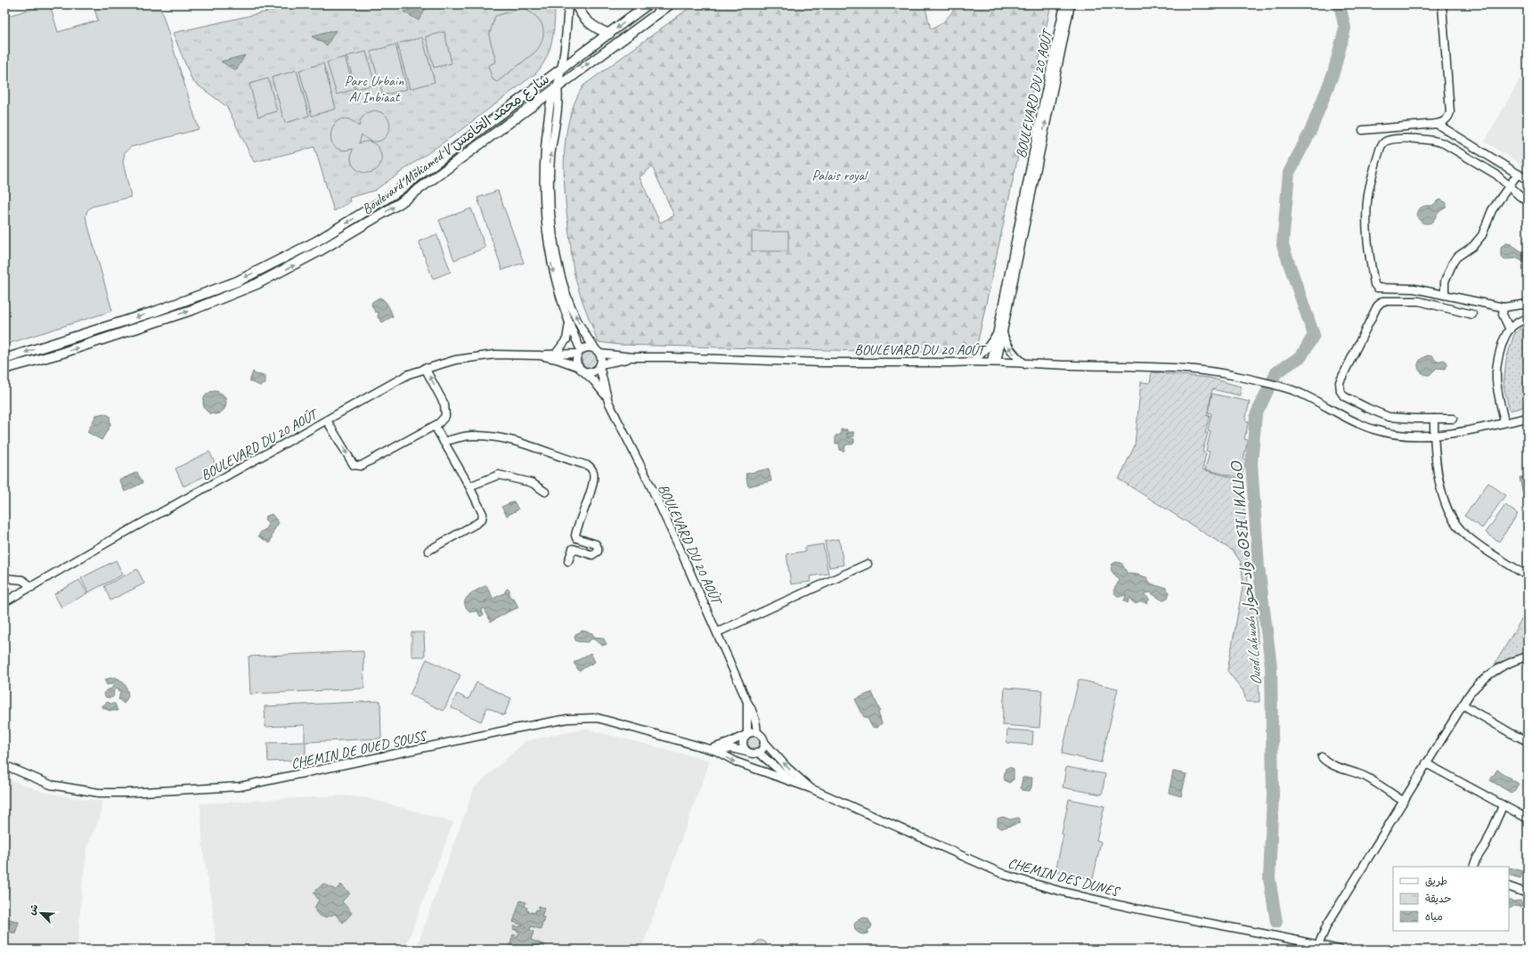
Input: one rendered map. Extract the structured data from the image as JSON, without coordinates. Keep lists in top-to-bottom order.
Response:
{
  "streets": {
    "main road": ["Boulevard Mohamed V شارع محمد الخامس"],
    "street": ["BOULEVARD DU 20 AOÛT", "CHEMIN DE OUED SOUSS", "CHEMIN DES DUNES"]
  },
  "crossings": [
    ["BOULEVARD DU 20 AOÛT", "CHEMIN DE OUED SOUSS"],
    ["BOULEVARD DU 20 AOÛT", "CHEMIN DES DUNES"],
    ["CHEMIN DE OUED SOUSS", "CHEMIN DES DUNES"]
  ],
  "water": ["Oued Lahwah واد لحوار ⴰⵙⵉⴼ ⵏ ⵍⵃⵡⴰⵔ"],
  "parks": ["Parc Urbain Al Inbiaat", "Palais royal"],
  "legend": ["طريق", "حديقة", "مياه"],
  "north": "top left"
}
